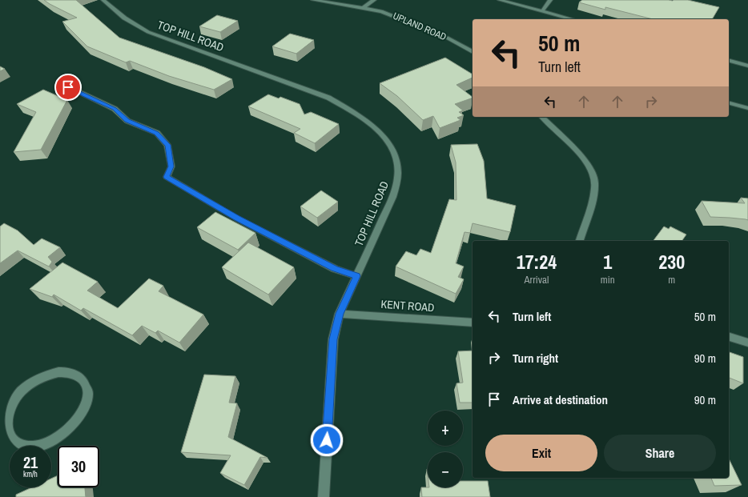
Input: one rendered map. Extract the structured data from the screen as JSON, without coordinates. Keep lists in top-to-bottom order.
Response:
{
  "streets": {
    "street": ["UPLAND ROAD", "TOP HILL ROAD", "KENT ROAD"]
  },
  "crossings": [
    ["TOP HILL ROAD", "KENT ROAD"]
  ],
  "page": {
    "turn": ["50 m", "Turn left"],
    "eta": [
      "17:24",
      "Arrival",
      "1",
      "min",
      "230",
      "m"
    ],
    "list": [
      {
        "name": "Turn left",
        "value": "50 m"
      },
      {
        "name": "Turn right",
        "value": "90 m"
      },
      {
        "name": "Arrive at destination",
        "value": "90 m"
      }
    ],
    "map_buttons": ["+", "−"],
    "buttons": ["Exit", "Share"],
    "speed": "21 km/h",
    "limit": "30"
  }
}
